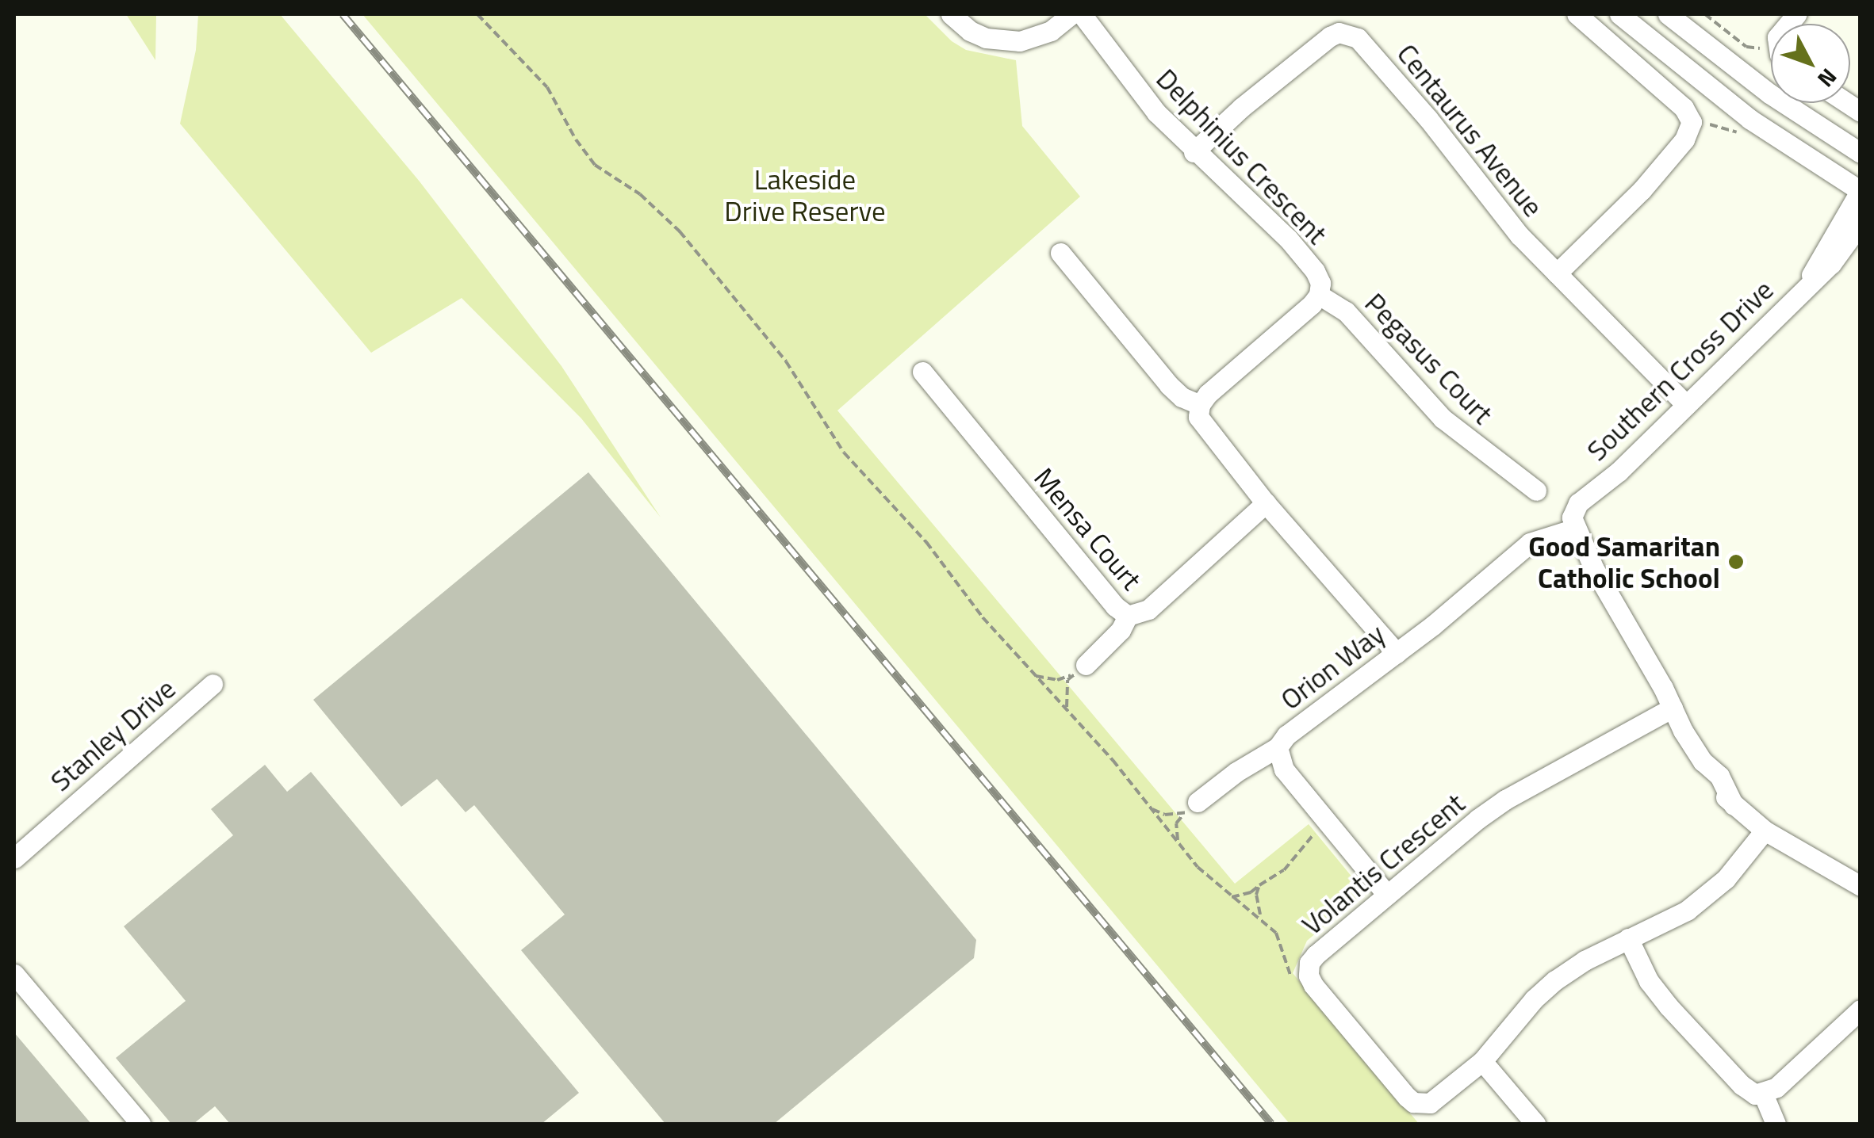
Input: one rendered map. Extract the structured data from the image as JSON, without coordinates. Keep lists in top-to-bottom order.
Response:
{
  "streets": {
    "street": [
      "Centaurus Avenue",
      "Delphinius Crescent",
      "Pegasus Court",
      "Southern Cross Drive",
      "Mensa Court",
      "Orion Way",
      "Stanley Drive",
      "Volantis Crescent"
    ]
  },
  "crossings": [
    ["Centaurus Avenue", "Delphinius Crescent"],
    ["Centaurus Avenue", "Southern Cross Drive"],
    ["Delphinius Crescent", "Pegasus Court"],
    ["Southern Cross Drive", "Orion Way"],
    ["Orion Way", "Volantis Crescent"]
  ],
  "parks": ["Lakeside Drive Reserve"],
  "places": ["Good Samaritan Catholic School"],
  "north": "bottom right"
}
